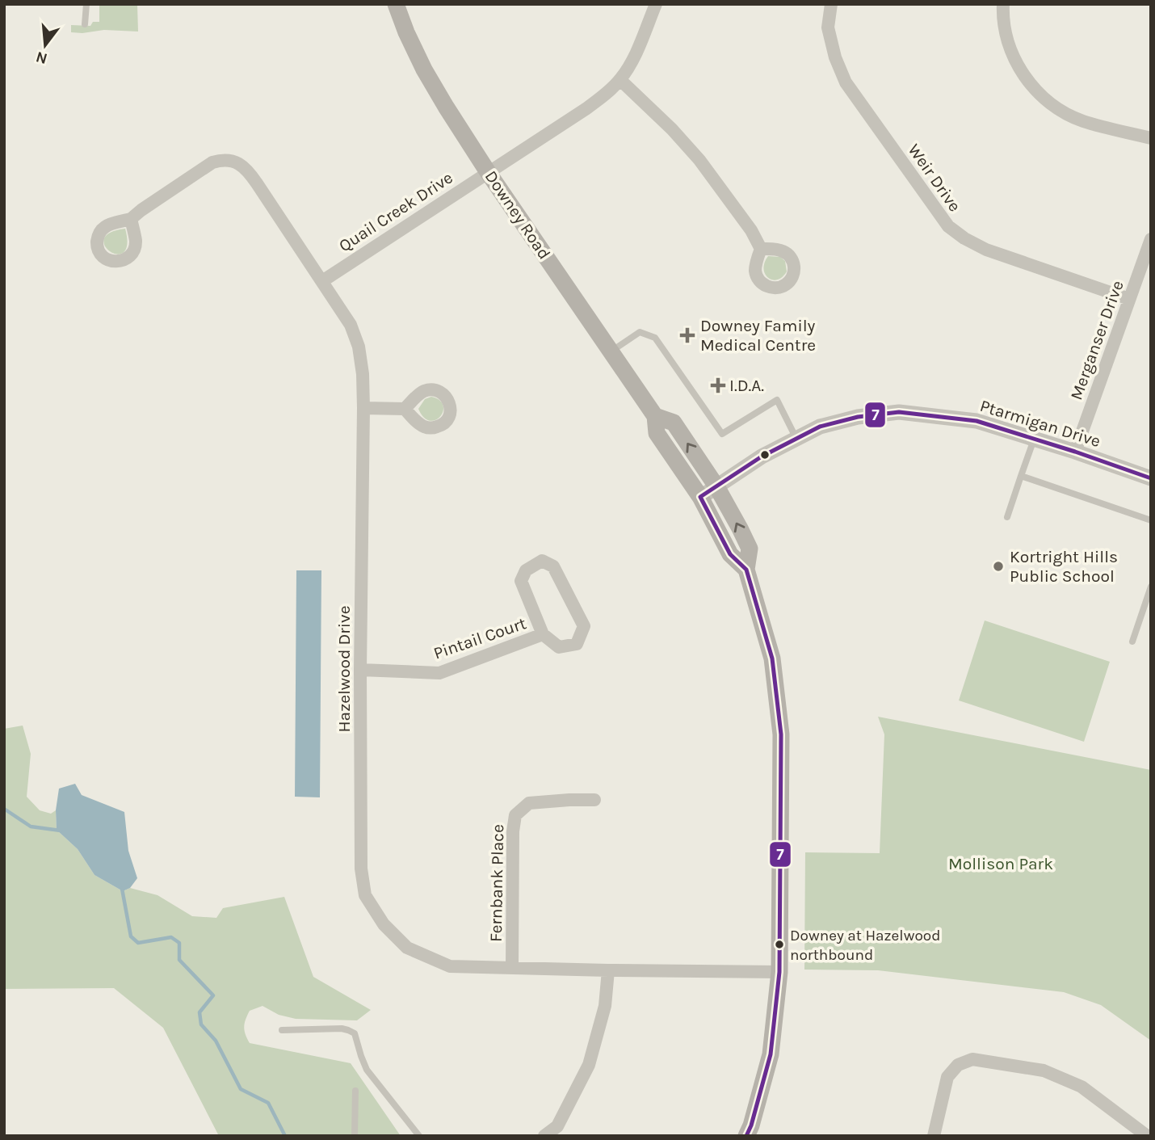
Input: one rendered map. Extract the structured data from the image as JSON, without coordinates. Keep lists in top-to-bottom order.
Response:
{
  "streets": {
    "main road": ["Downey Road"],
    "street": [
      "Weir Drive",
      "Quail Creek Drive",
      "Merganser Drive",
      "Ptarmigan Drive",
      "Pintail Court",
      "Hazelwood Drive",
      "Fernbank Place"
    ]
  },
  "crossings": [
    ["Weir Drive", "Merganser Drive"],
    ["Quail Creek Drive", "Downey Road"],
    ["Quail Creek Drive", "Hazelwood Drive"],
    ["Downey Road", "Ptarmigan Drive"],
    ["Downey Road", "Hazelwood Drive"],
    ["Merganser Drive", "Ptarmigan Drive"],
    ["Pintail Court", "Hazelwood Drive"],
    ["Hazelwood Drive", "Fernbank Place"]
  ],
  "parks": ["Mollison Park"],
  "places": {
    "health": ["Downey Family Medical Centre", "I.D.A."],
    "other": ["Kortright Hills Public School", "Downey at Hazelwood northbound"]
  },
  "lines": ["transit line 7"],
  "north": "bottom"
}
